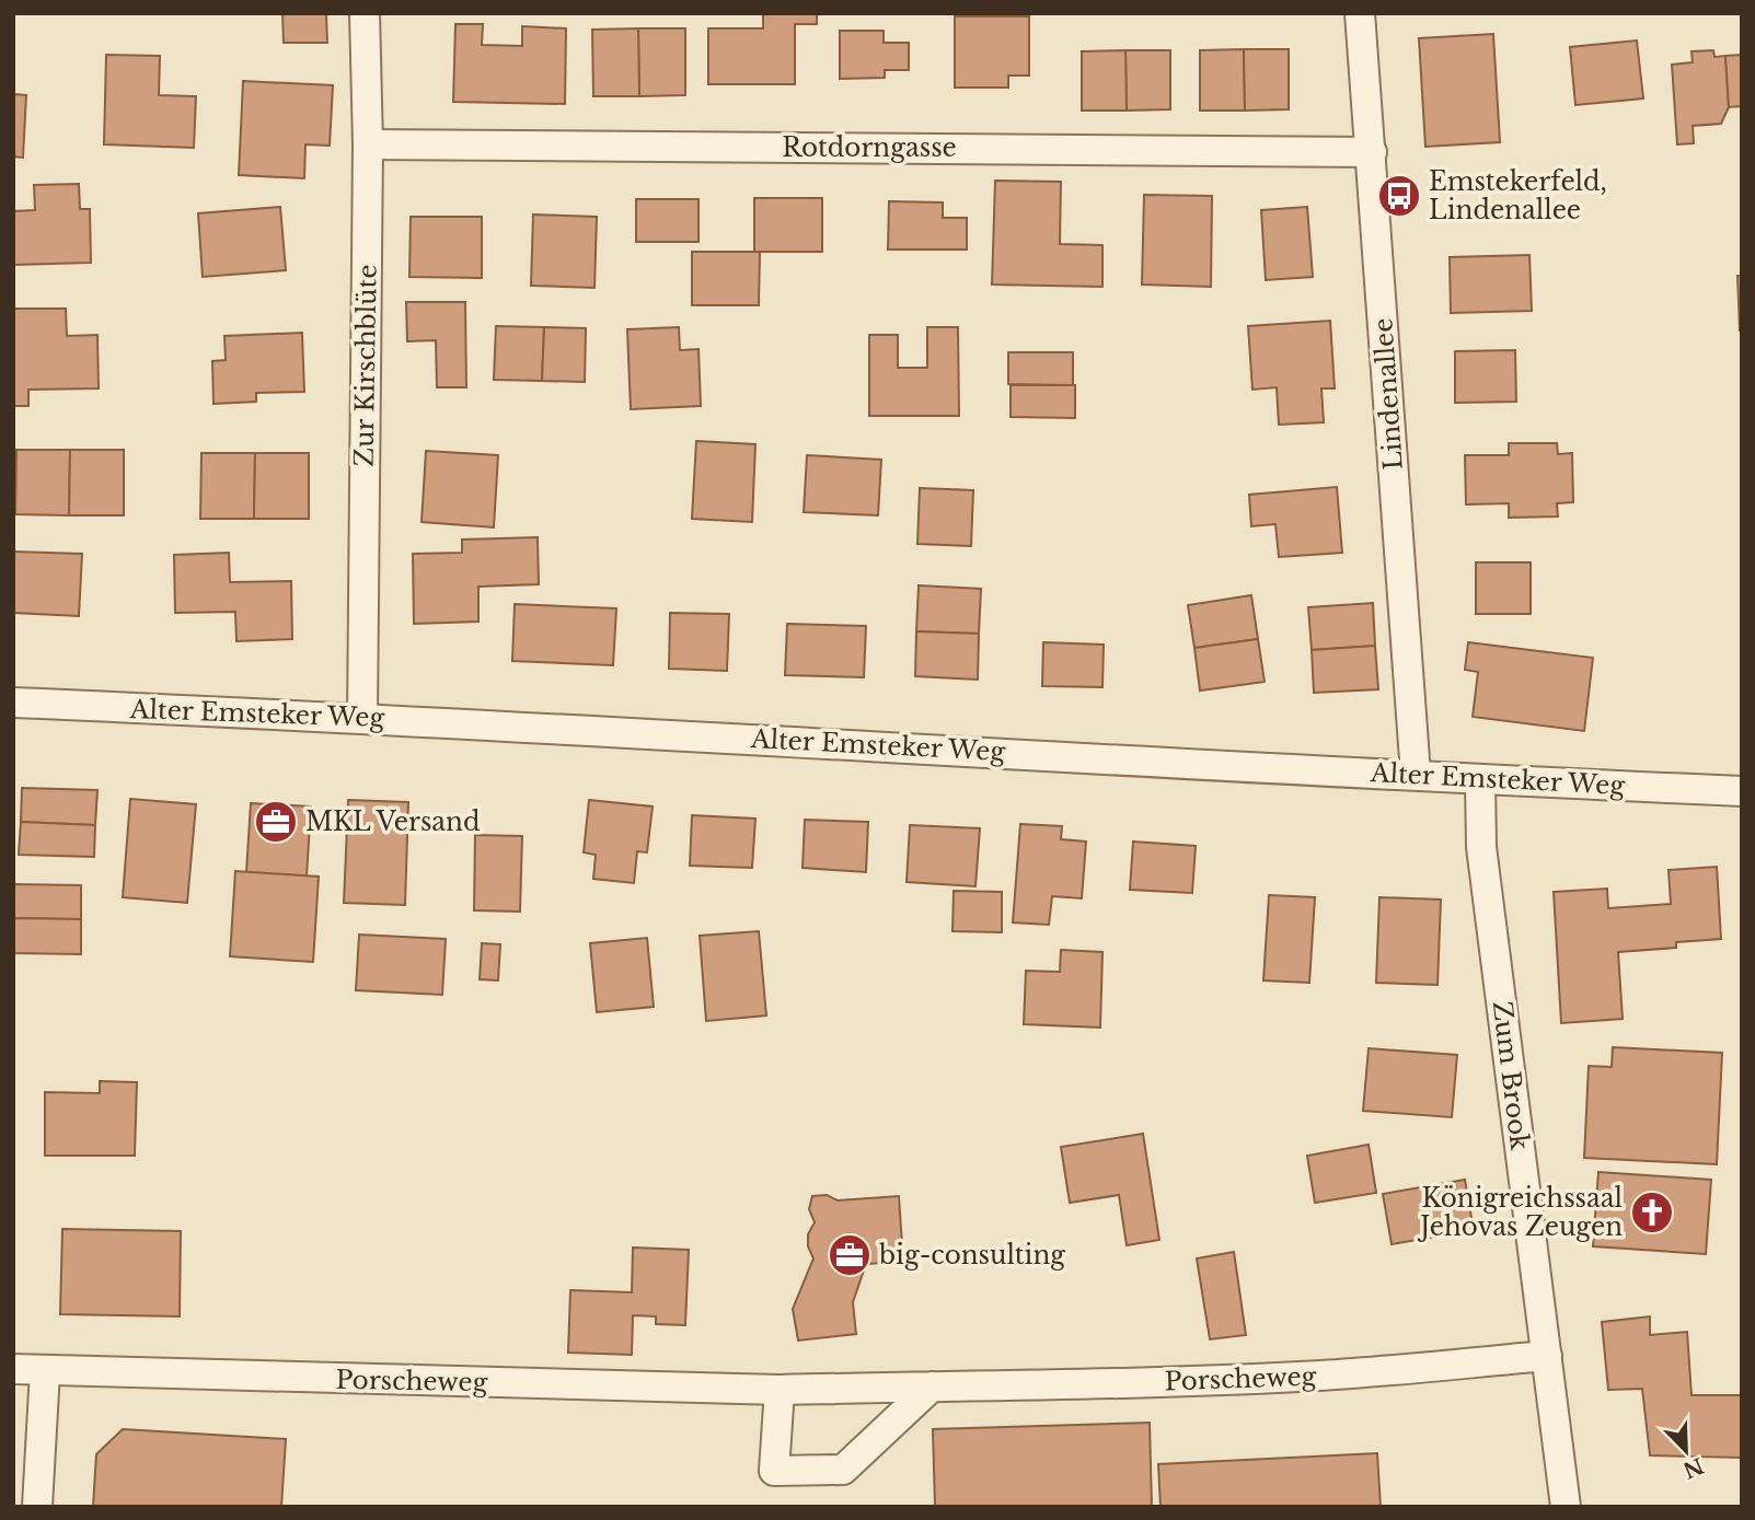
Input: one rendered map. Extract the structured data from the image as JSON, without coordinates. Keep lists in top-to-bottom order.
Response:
{
  "streets": {
    "street": [
      "Rotdorngasse",
      "Zur Kirschblüte",
      "Lindenallee",
      "Alter Emsteker Weg",
      "Zum Brook",
      "Porscheweg"
    ]
  },
  "crossings": [
    ["Rotdorngasse", "Zur Kirschblüte"],
    ["Rotdorngasse", "Lindenallee"],
    ["Zur Kirschblüte", "Alter Emsteker Weg"],
    ["Lindenallee", "Alter Emsteker Weg"],
    ["Alter Emsteker Weg", "Zum Brook"],
    ["Zum Brook", "Porscheweg"]
  ],
  "places": {
    "bus stop": ["Emstekerfeld, Lindenallee"],
    "office": ["MKL Versand", "big-consulting"],
    "church": ["Königreichssaal Jehovas Zeugen"]
  },
  "north": "bottom right"
}
